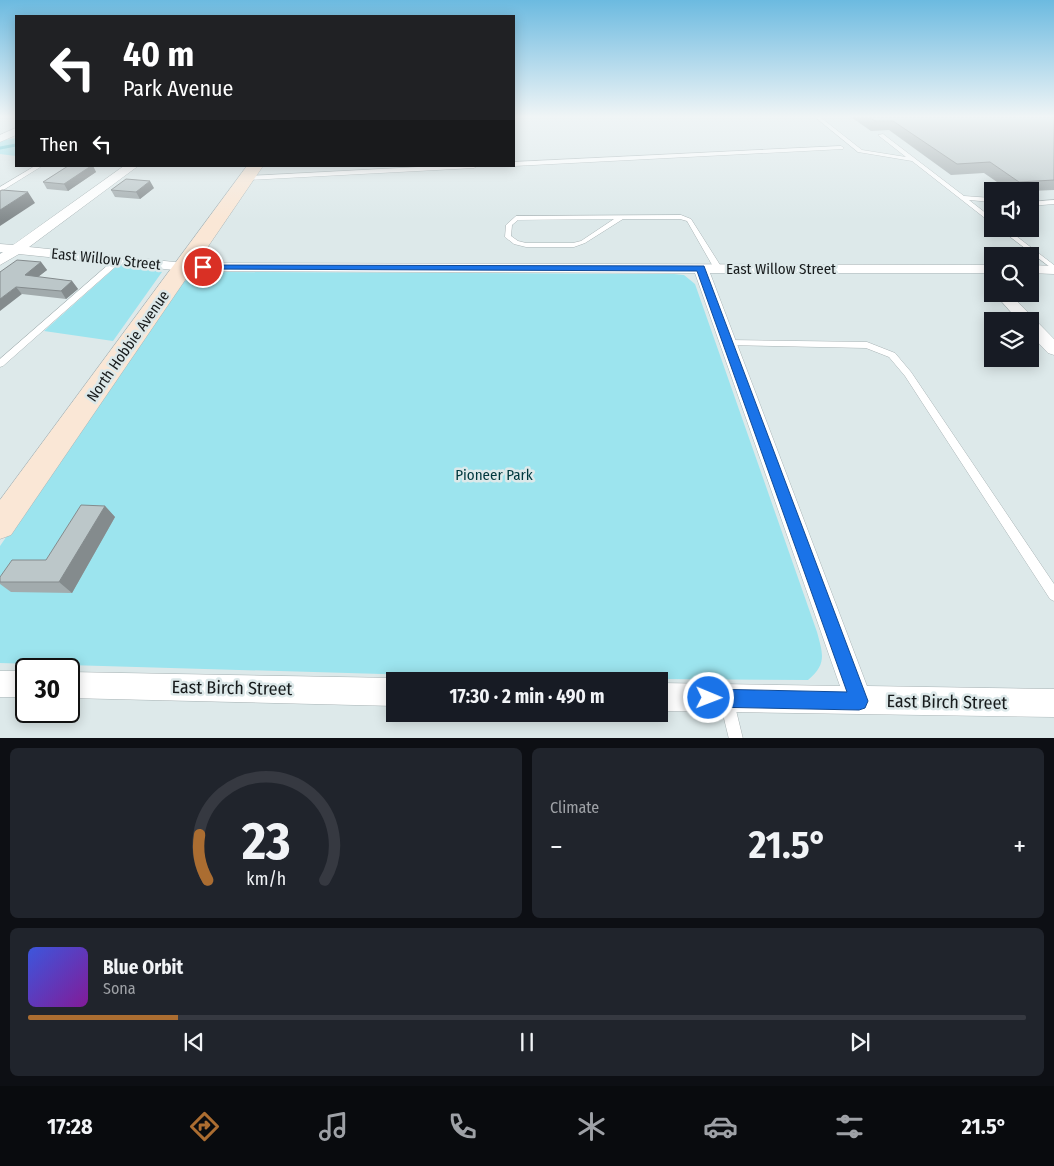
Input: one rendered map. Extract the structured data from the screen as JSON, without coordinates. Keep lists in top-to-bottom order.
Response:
{
  "streets": {
    "main road": ["North Hobbie Avenue"],
    "street": ["East Willow Street", "East Birch Street"]
  },
  "crossings": [
    ["East Willow Street", "North Hobbie Avenue"]
  ],
  "parks": ["Pioneer Park"],
  "page": {
    "turn": ["40 m", "Park Avenue"],
    "then": "Then",
    "limit": "30",
    "trip": "17:30 · 2 min · 490 m",
    "tile": "Climate",
    "heat": ["−", "21.5°", "+"],
    "song": ["Blue Orbit", "Sona"],
    "tabs": ["17:28", "21.5°"],
    "gauge": ["23", "km/h"]
  }
}
